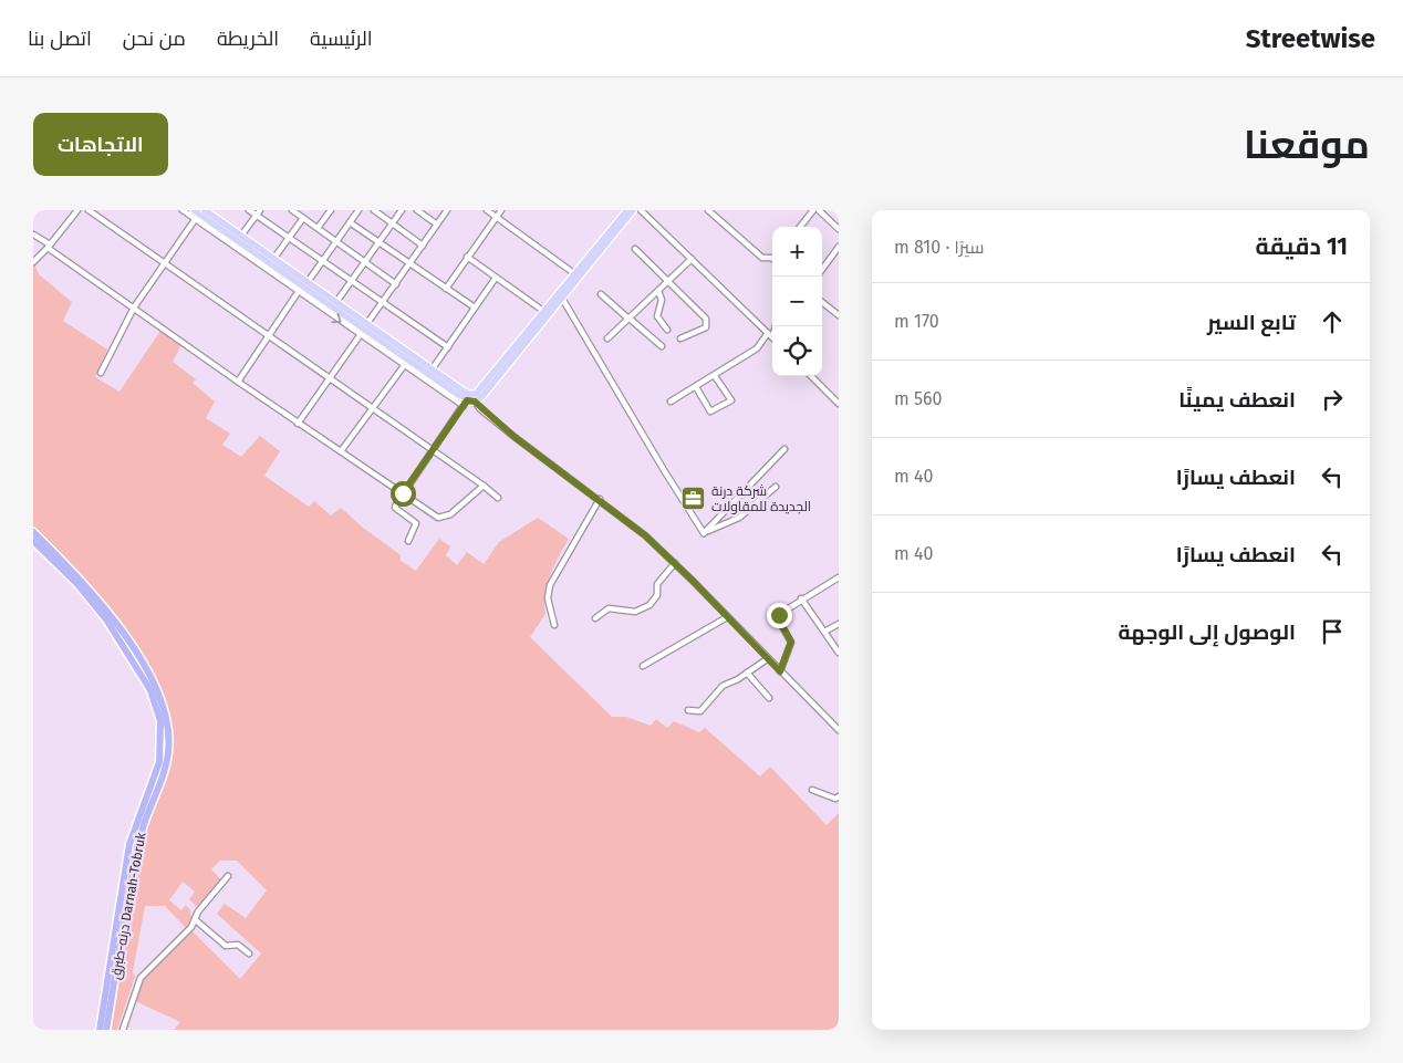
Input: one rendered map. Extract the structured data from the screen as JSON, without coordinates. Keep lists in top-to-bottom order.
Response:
{
  "streets": {
    "highway": ["درنه-طبرق Darnah-Tobruk"]
  },
  "places": {
    "office": ["شركة درنة الجديدة للمقاولات"]
  },
  "page": {
    "header": "Streetwise",
    "nav": [
      "الرئيسية",
      "الخريطة",
      "من نحن",
      "اتصل بنا"
    ],
    "title": "موقعنا",
    "buttons": "الاتجاهات",
    "heading": ["11 دقيقة", "سيرًا · 810 m"],
    "map_buttons": ["+", "−"],
    "list": [
      ["تابع السير", "170 m"],
      ["انعطف يمينًا", "560 m"],
      ["انعطف يسارًا", "40 m"],
      ["انعطف يسارًا", "40 m"],
      "الوصول إلى الوجهة"
    ]
  }
}
